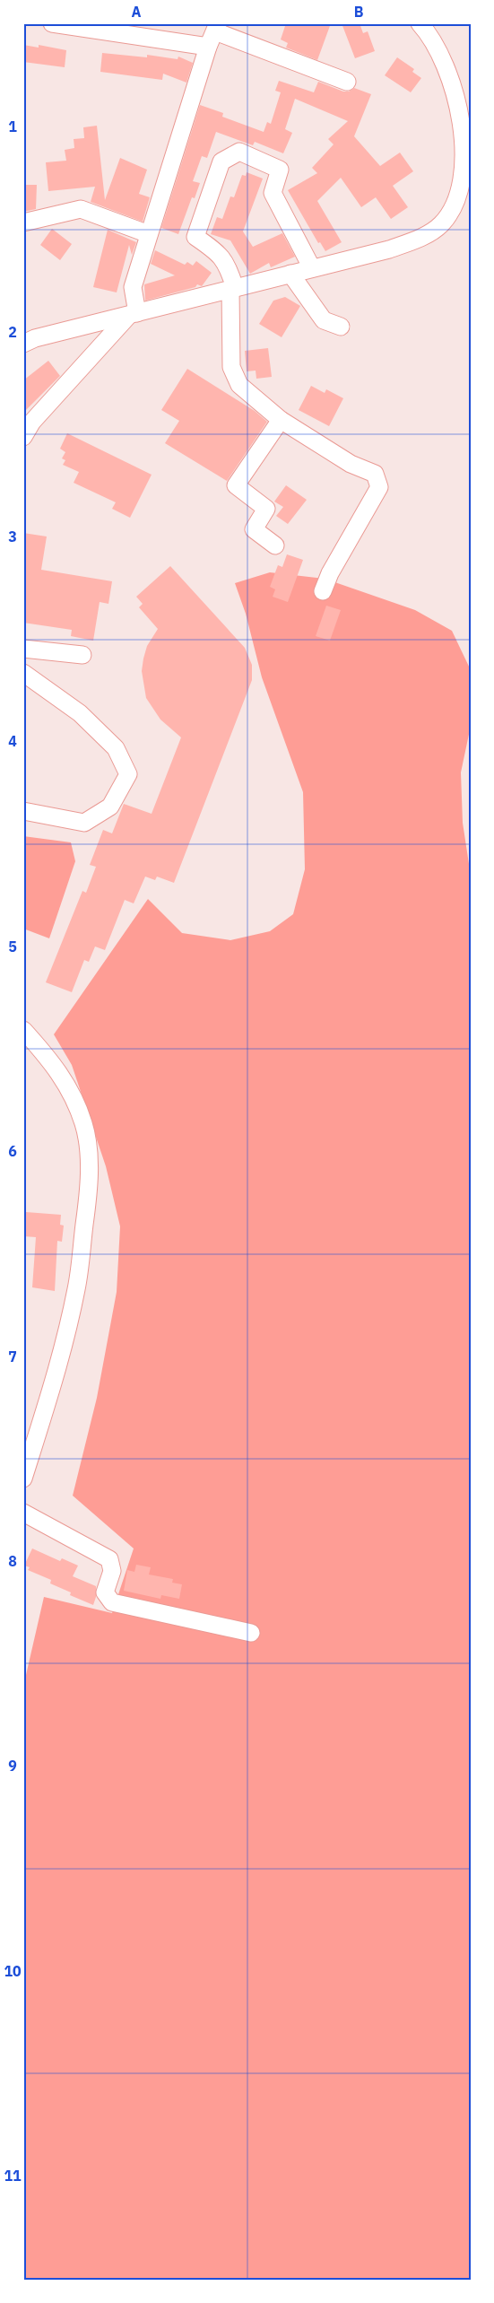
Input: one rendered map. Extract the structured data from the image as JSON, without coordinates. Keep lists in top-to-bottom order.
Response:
{
  "grid": {
    "columns": ["A", "B"],
    "rows": [
      "1",
      "2",
      "3",
      "4",
      "5",
      "6",
      "7",
      "8",
      "9",
      "10",
      "11"
    ]
  }
}
